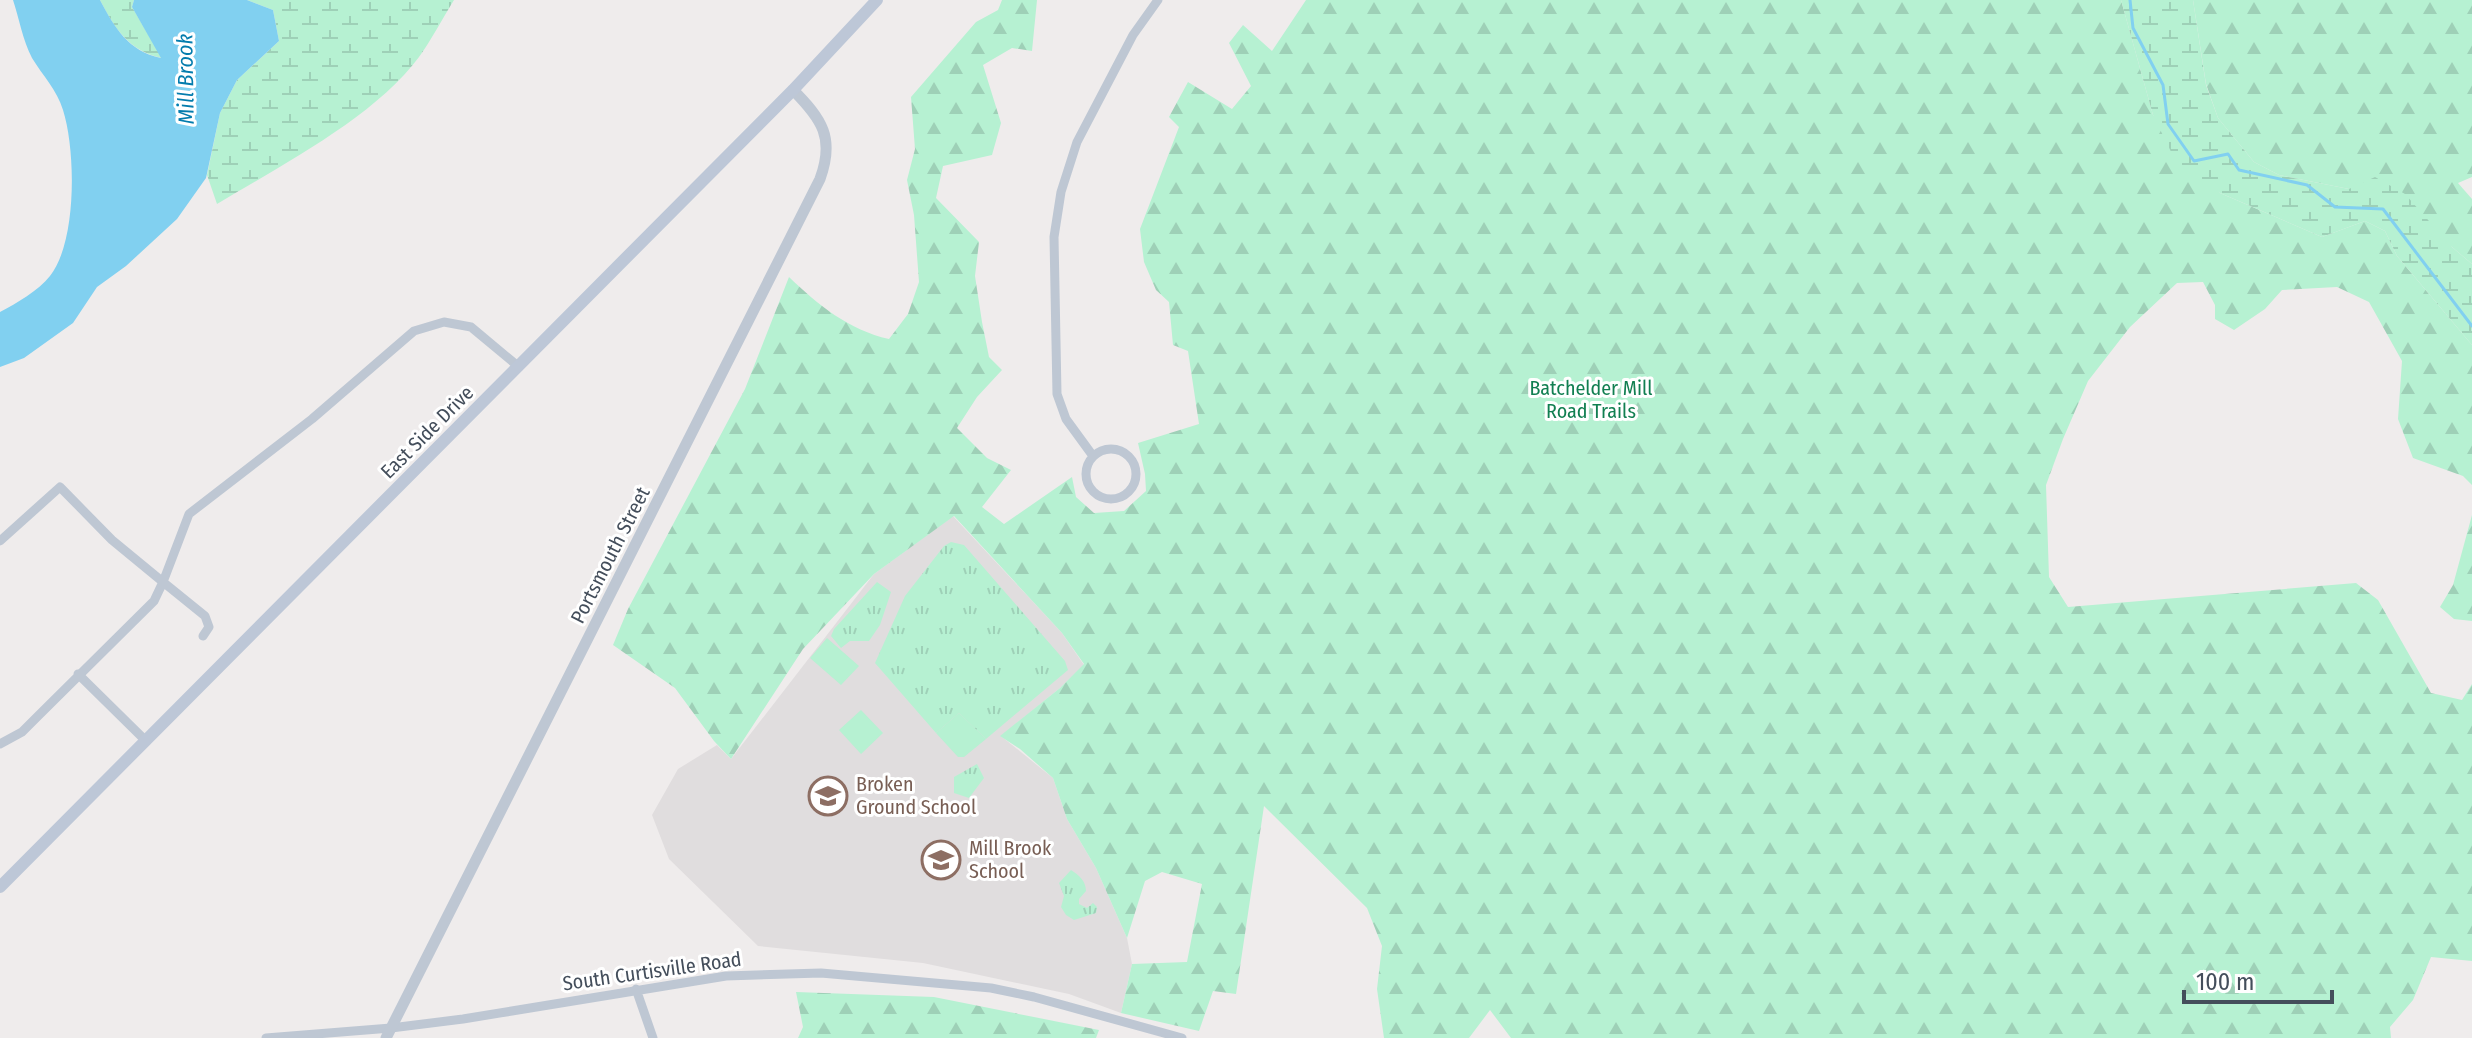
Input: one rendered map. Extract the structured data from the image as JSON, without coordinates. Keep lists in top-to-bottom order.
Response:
{
  "streets": {
    "main road": ["East Side Drive"],
    "street": ["Portsmouth Street", "South Curtisville Road"]
  },
  "crossings": [
    ["East Side Drive", "Portsmouth Street"],
    ["Portsmouth Street", "South Curtisville Road"]
  ],
  "water": ["Mill Brook"],
  "parks": ["Batchelder Mill Road Trails"],
  "places": {
    "school or university": ["Broken Ground School", "Mill Brook School"]
  },
  "scale_bar": "100 m"
}
